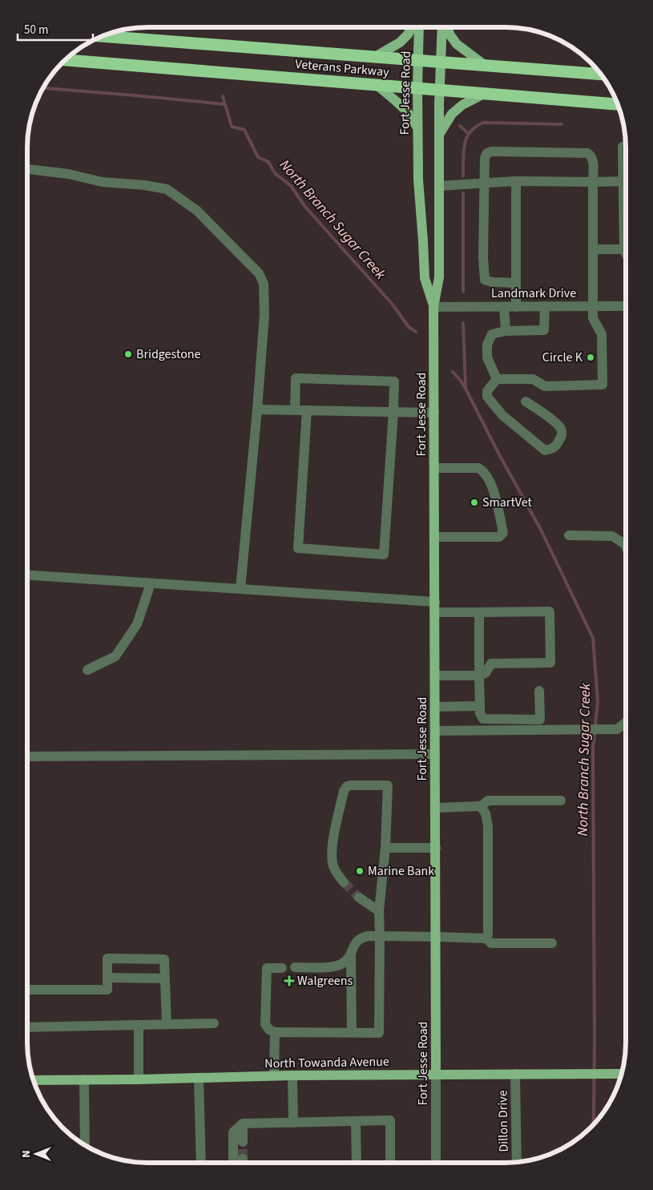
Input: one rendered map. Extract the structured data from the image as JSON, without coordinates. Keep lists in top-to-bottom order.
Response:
{
  "streets": {
    "highway": ["Veterans Parkway"],
    "main road": ["Fort Jesse Road", "North Towanda Avenue"],
    "street": ["Landmark Drive", "Dillon Drive"]
  },
  "crossings": [
    ["Veterans Parkway", "Fort Jesse Road"],
    ["Fort Jesse Road", "Landmark Drive"],
    ["Fort Jesse Road", "North Towanda Avenue"],
    ["North Towanda Avenue", "Dillon Drive"]
  ],
  "water": ["North Branch Sugar Creek"],
  "places": {
    "other": [
      "Bridgestone",
      "Circle K",
      "SmartVet",
      "Marine Bank"
    ],
    "health": ["Walgreens"]
  },
  "scale_bar": "50 m",
  "north": "left"
}
